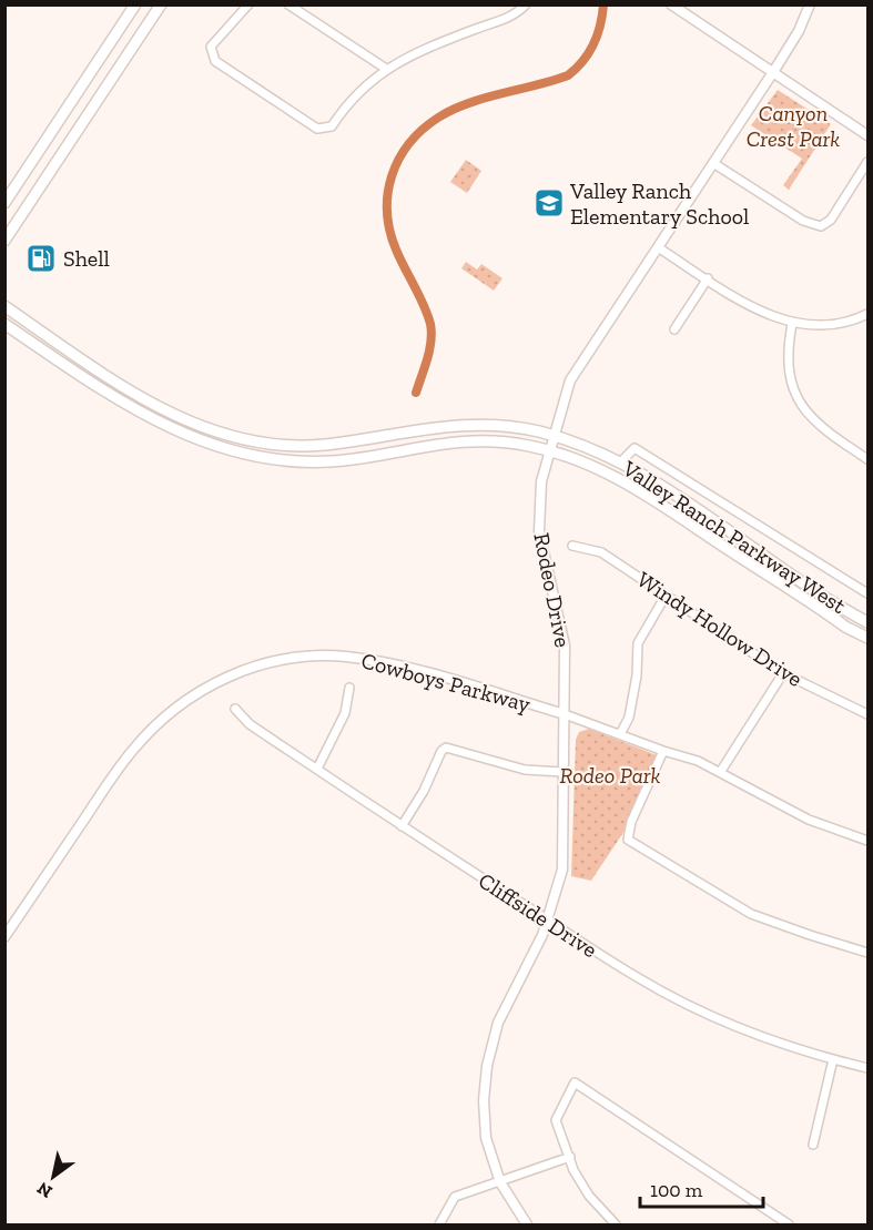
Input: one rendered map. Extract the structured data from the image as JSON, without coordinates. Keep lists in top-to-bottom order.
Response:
{
  "streets": {
    "main road": ["Valley Ranch Parkway West"],
    "street": [
      "Rodeo Drive",
      "Windy Hollow Drive",
      "Cowboys Parkway",
      "Cliffside Drive"
    ]
  },
  "crossings": [
    ["Valley Ranch Parkway West", "Rodeo Drive"],
    ["Rodeo Drive", "Cowboys Parkway"],
    ["Rodeo Drive", "Cliffside Drive"]
  ],
  "parks": ["Canyon Crest Park", "Rodeo Park"],
  "places": {
    "school or university": ["Valley Ranch Elementary School"],
    "fuel station": ["Shell"]
  },
  "scale_bar": "100 m",
  "north": "bottom left"
}
